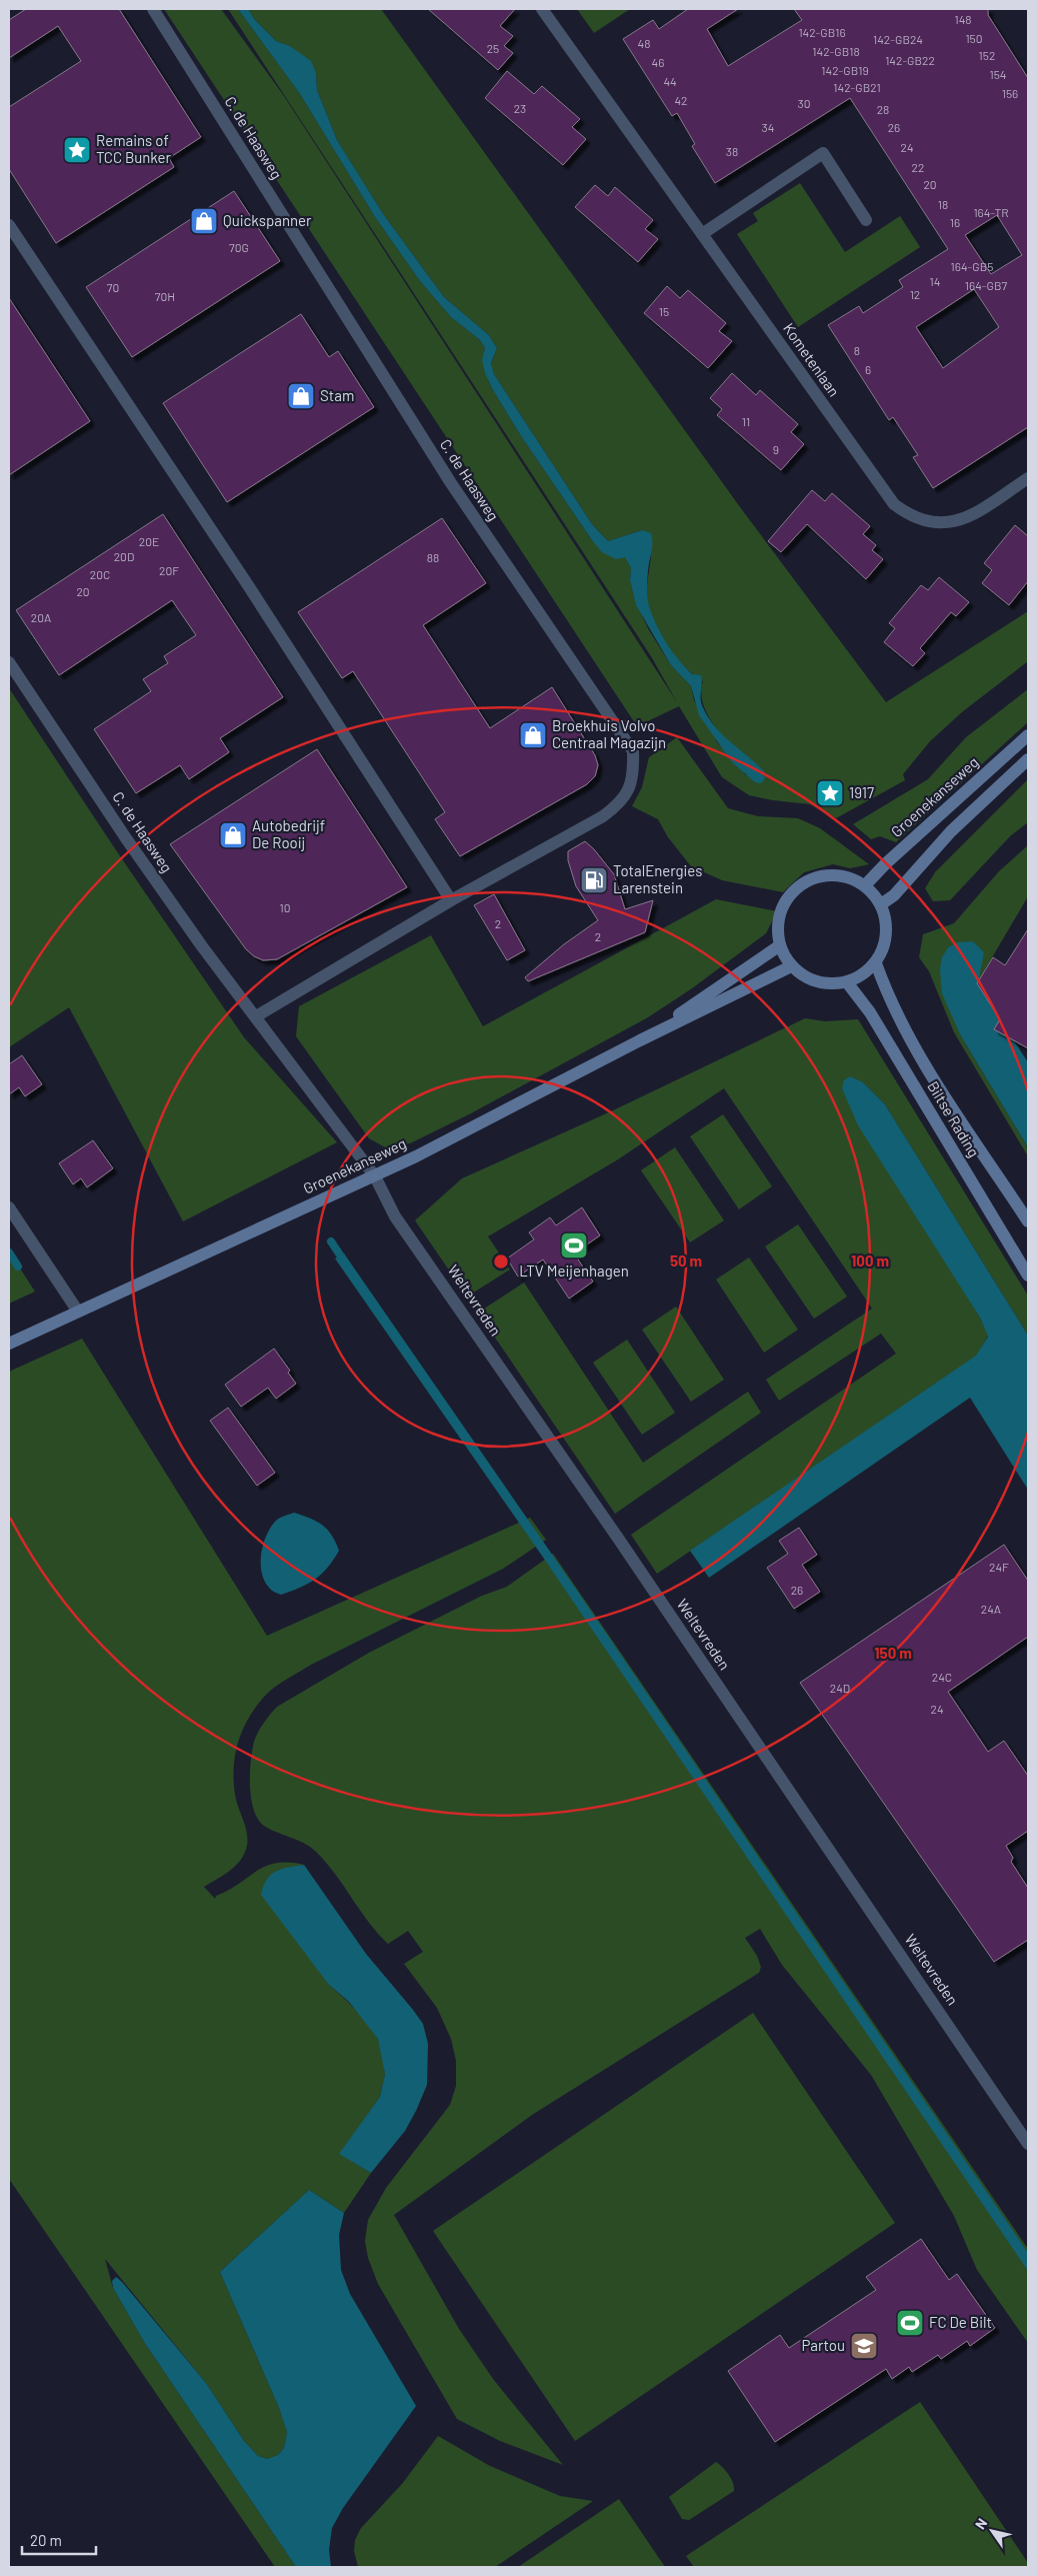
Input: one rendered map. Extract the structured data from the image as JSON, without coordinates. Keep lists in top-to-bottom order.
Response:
{
  "streets": {
    "main road": ["Groenekanseweg", "Biltse Rading"],
    "street": ["C. de Haasweg", "Kometenlaan", "Weltevreden"]
  },
  "crossings": [
    ["C. de Haasweg", "Weltevreden"],
    ["Groenekanseweg", "Biltse Rading"],
    ["Groenekanseweg", "Weltevreden"]
  ],
  "places": {
    "place": ["Remains of TCC Bunker", "1917"],
    "shop": [
      "Quickspanner",
      "Stam",
      "Broekhuis Volvo Centraal Magazijn",
      "Autobedrijf De Rooij"
    ],
    "fuel station": ["TotalEnergies Larenstein"],
    "sports": ["LTV Meijenhagen", "FC De Bilt"],
    "school or university": ["Partou"]
  },
  "house_numbers": [
    "148",
    "142-GB16",
    "150",
    "142-GB24",
    "48",
    "25",
    "142-GB18",
    "152",
    "142-GB22",
    "46",
    "142-GB19",
    "154",
    "44",
    "142-GB21",
    "156",
    "42",
    "30",
    "23",
    "28",
    "34",
    "26",
    "24",
    "38",
    "22",
    "20",
    "18",
    "164-TR",
    "16",
    "70G",
    "164-GB5",
    "14",
    "164-GB7",
    "70",
    "12",
    "70H",
    "15",
    "8",
    "6",
    "11",
    "9",
    "20E",
    "20D",
    "88",
    "20F",
    "20C",
    "20",
    "20A",
    "10",
    "2",
    "2",
    "24F",
    "26",
    "24A",
    "24C",
    "24D",
    "24"
  ],
  "scale_bar": "20 m",
  "north": "top left",
  "rings": ["50 m", "100 m", "150 m"]
}
